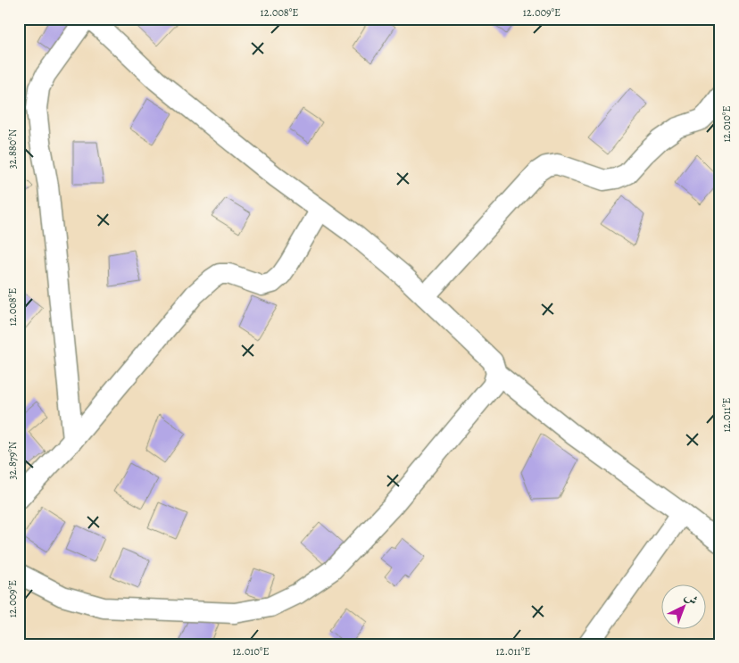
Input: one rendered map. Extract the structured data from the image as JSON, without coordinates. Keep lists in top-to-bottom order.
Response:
{
  "north": "top right",
  "coordinates": [
    "12.008°E",
    "12.009°E",
    "12.010°E",
    "32.880°N",
    "12.011°E",
    "32.879°N"
  ]
}
